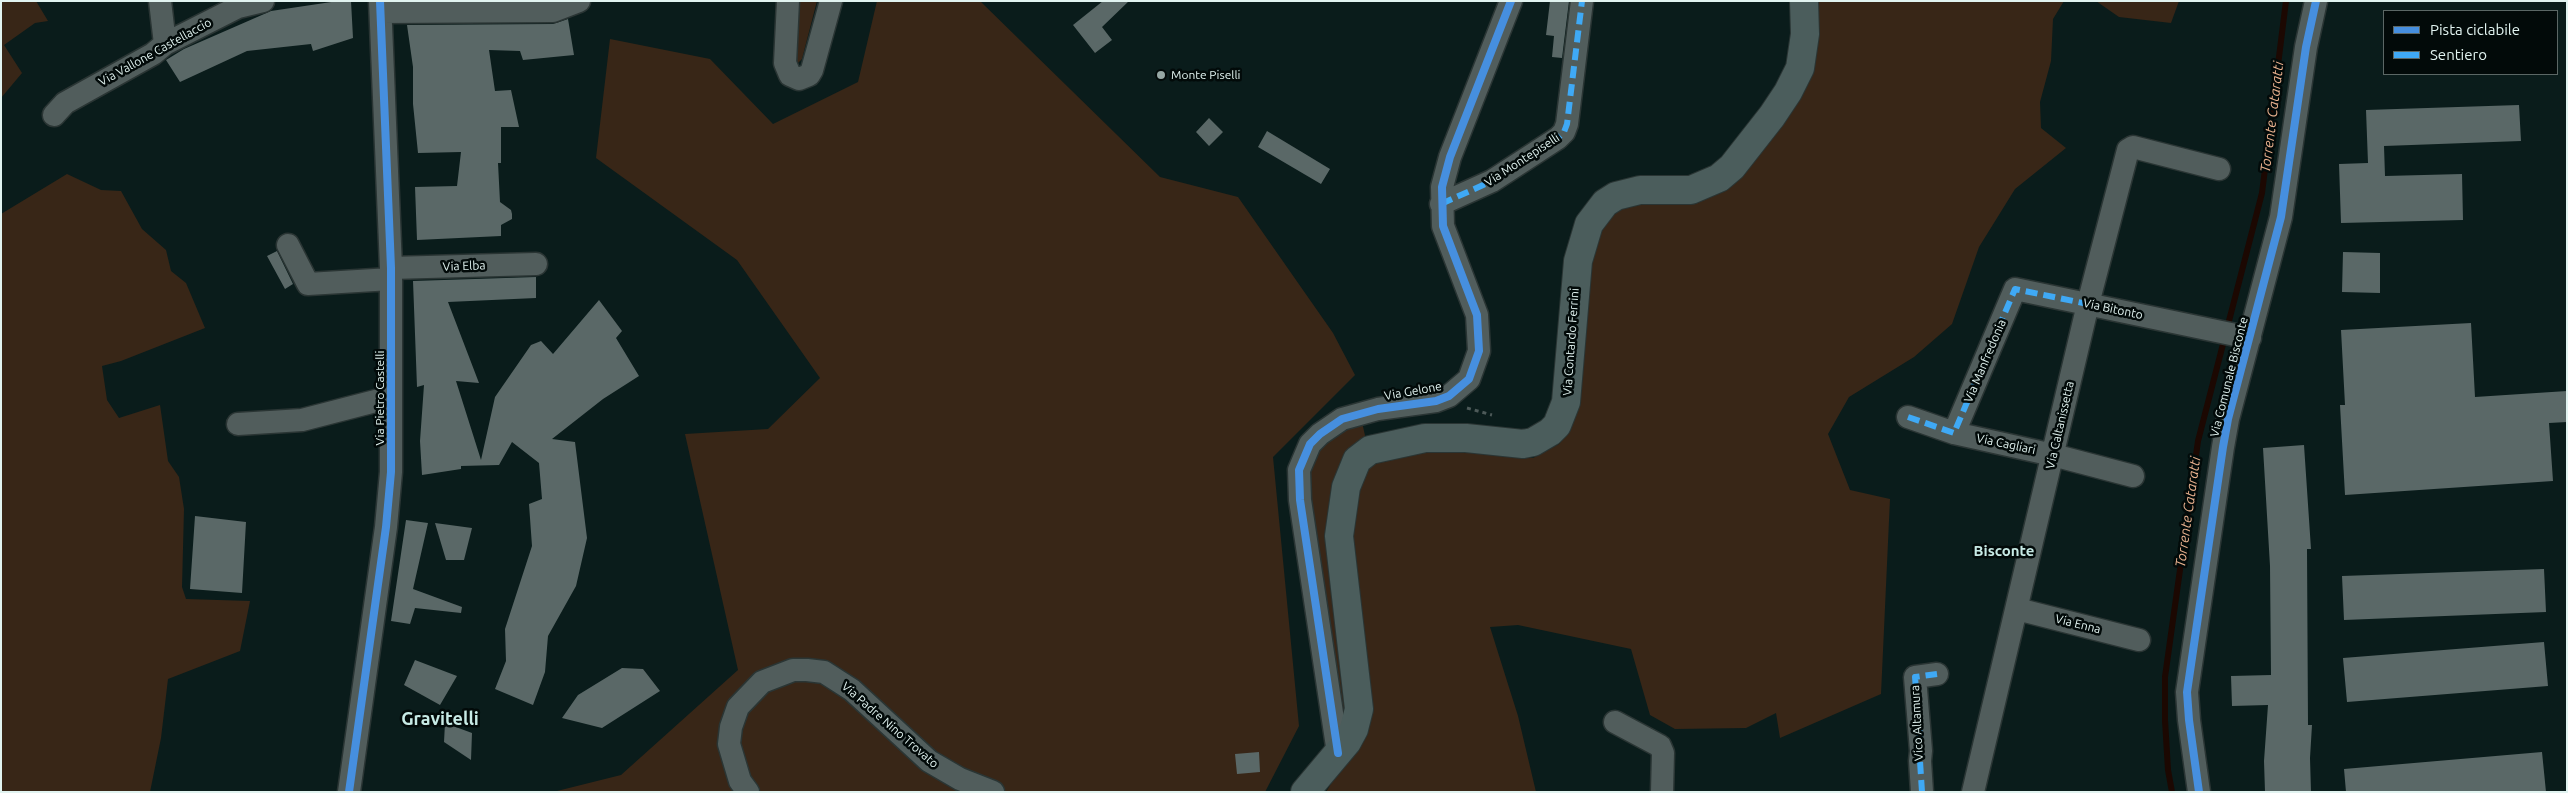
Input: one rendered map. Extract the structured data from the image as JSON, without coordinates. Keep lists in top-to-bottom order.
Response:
{
  "streets": {
    "main road": ["Via Contardo Ferrini"],
    "street": [
      "Via Vallone Castellaccio",
      "Via Montepiselli",
      "Via Elba",
      "Via Bitonto",
      "Via Manfredonia",
      "Via Comunale Bisconte",
      "Via Gelone",
      "Via Pietro Castelli",
      "Via Caltanissetta",
      "Via Cagliari",
      "Via Enna",
      "Vico Altamura",
      "Via Padre Nino Trovato"
    ]
  },
  "crossings": [
    ["Via Montepiselli", "Via Gelone"],
    ["Via Elba", "Via Pietro Castelli"],
    ["Via Bitonto", "Via Manfredonia"],
    ["Via Bitonto", "Via Comunale Bisconte"],
    ["Via Bitonto", "Via Caltanissetta"],
    ["Via Contardo Ferrini", "Via Gelone"],
    ["Via Manfredonia", "Via Cagliari"],
    ["Via Caltanissetta", "Via Cagliari"],
    ["Via Caltanissetta", "Via Enna"]
  ],
  "districts": ["Bisconte", "Gravitelli"],
  "water": ["Torrente Cataratti"],
  "places": ["Monte Piselli"],
  "legend": ["Pista ciclabile", "Sentiero"]
}
